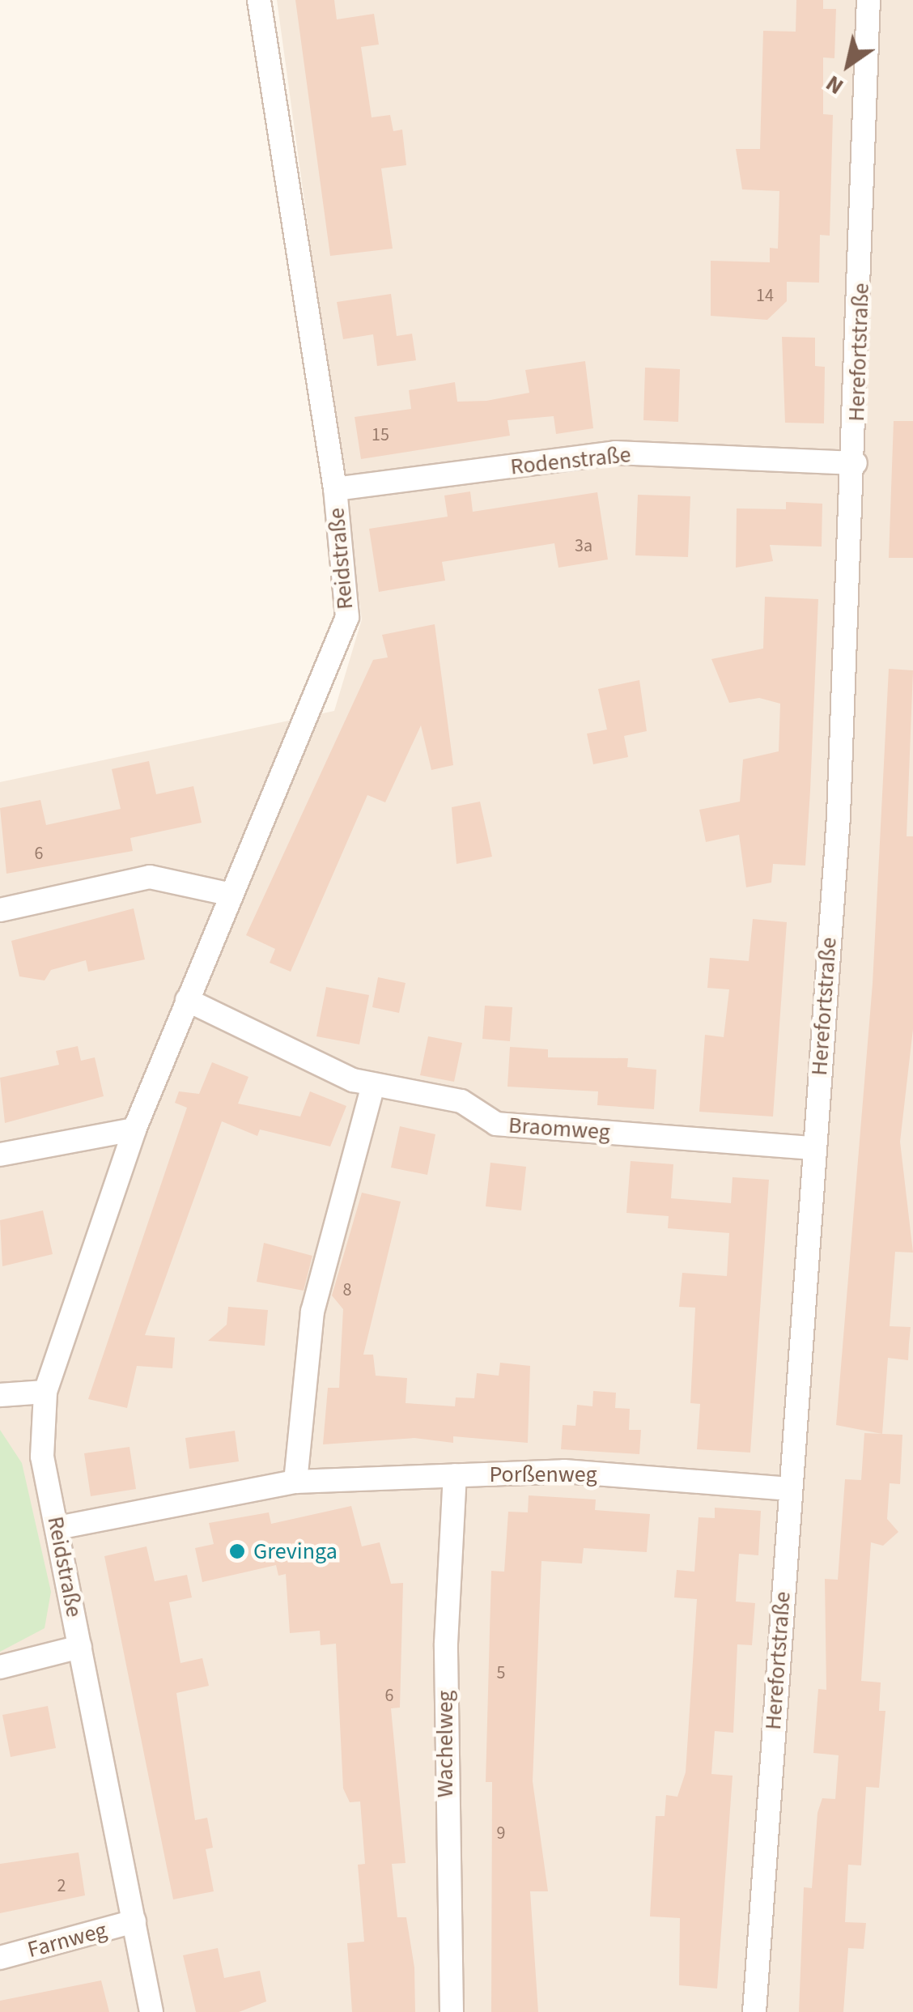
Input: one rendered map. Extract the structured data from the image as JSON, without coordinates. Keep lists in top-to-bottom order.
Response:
{
  "streets": {
    "street": [
      "Herefortstraße",
      "Rodenstraße",
      "Reidstraße",
      "Braomweg",
      "Porßenweg",
      "Wachelweg",
      "Farnweg"
    ]
  },
  "crossings": [
    ["Herefortstraße", "Rodenstraße"],
    ["Herefortstraße", "Braomweg"],
    ["Herefortstraße", "Porßenweg"],
    ["Rodenstraße", "Reidstraße"],
    ["Reidstraße", "Braomweg"],
    ["Reidstraße", "Porßenweg"],
    ["Reidstraße", "Farnweg"],
    ["Porßenweg", "Wachelweg"]
  ],
  "places": ["Grevinga"],
  "house_numbers": [
    "14",
    "15",
    "3a",
    "6",
    "8",
    "5",
    "6",
    "9",
    "2"
  ],
  "north": "bottom left"
}
